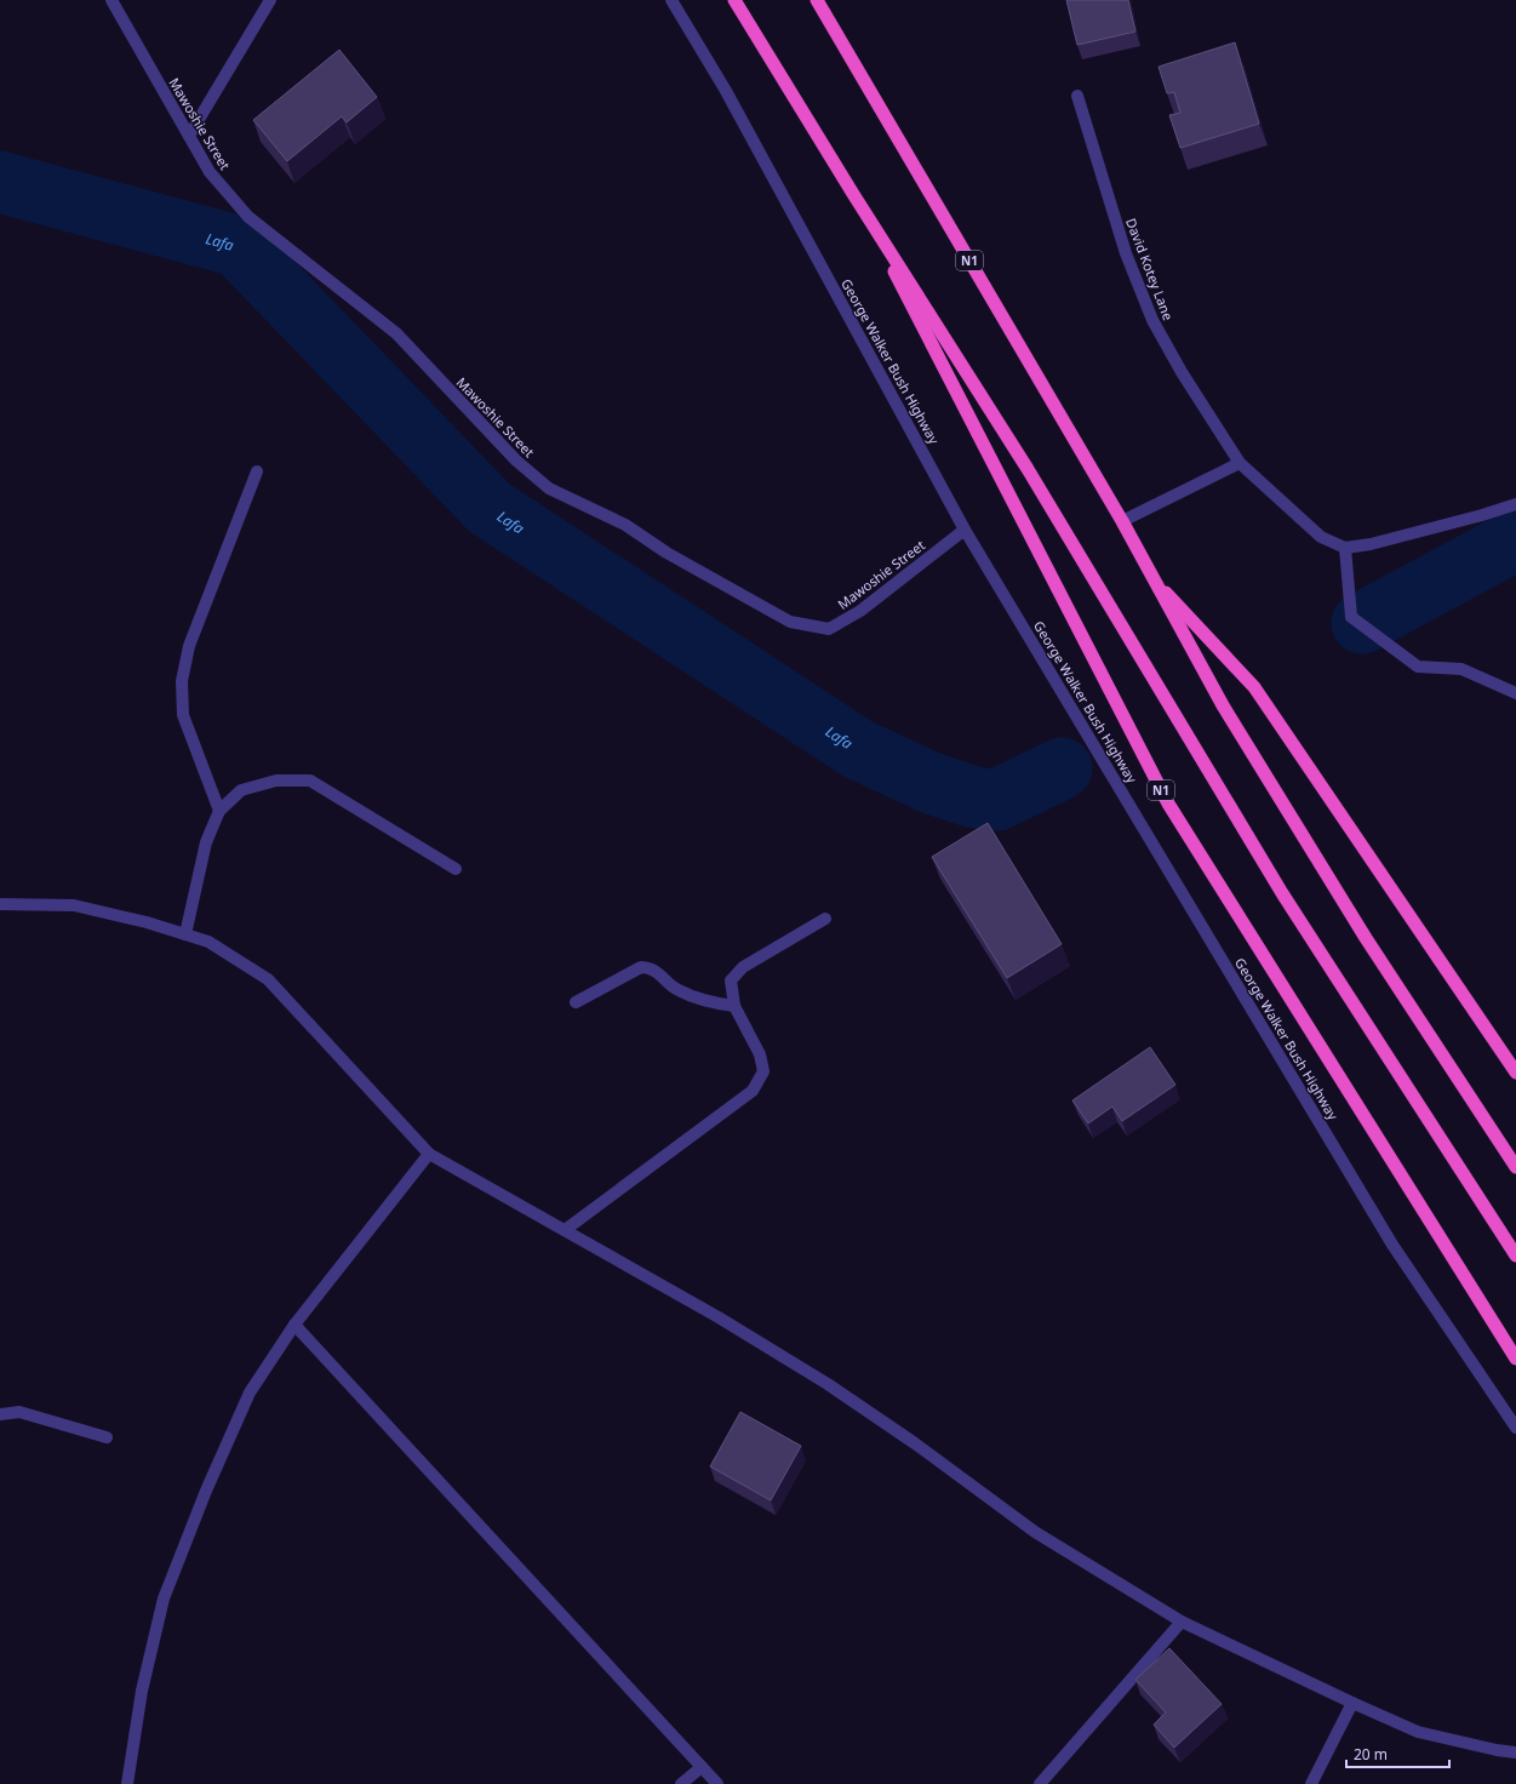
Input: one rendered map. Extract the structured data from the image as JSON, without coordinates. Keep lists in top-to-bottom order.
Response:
{
  "streets": {
    "highway": ["N1"],
    "street": ["Mawoshie Street", "David Kotey Lane", "George Walker Bush Highway"]
  },
  "crossings": [
    ["Mawoshie Street", "George Walker Bush Highway"]
  ],
  "water": ["Lafa"],
  "scale_bar": "20 m"
}
